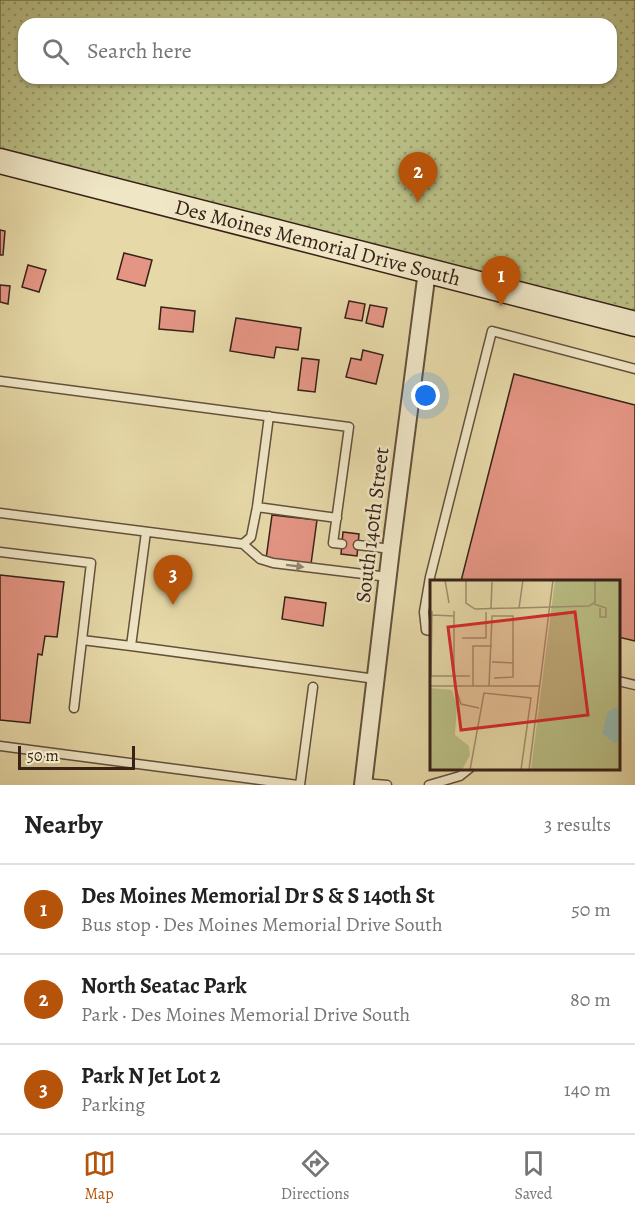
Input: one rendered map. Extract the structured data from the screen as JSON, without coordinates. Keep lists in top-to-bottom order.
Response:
{
  "streets": {
    "main road": ["Des Moines Memorial Drive South"],
    "street": ["South 140th Street"]
  },
  "crossings": [
    ["Des Moines Memorial Drive South", "South 140th Street"]
  ],
  "scale_bar": "50 m",
  "page": {
    "search": "Search here",
    "pins": ["2", "1", "3"],
    "scale": "50 m",
    "heading": ["Nearby", "3 results"],
    "list": [
      {
        "mark": "1",
        "name": "Des Moines Memorial Dr S & S 140th St",
        "note": "Bus stop · Des Moines Memorial Drive South",
        "value": "50 m"
      },
      {
        "mark": "2",
        "name": "North Seatac Park",
        "note": "Park · Des Moines Memorial Drive South",
        "value": "80 m"
      },
      {
        "mark": "3",
        "name": "Park N Jet Lot 2",
        "note": "Parking",
        "value": "140 m"
      }
    ],
    "nav": ["Map", "Directions", "Saved"]
  }
}
